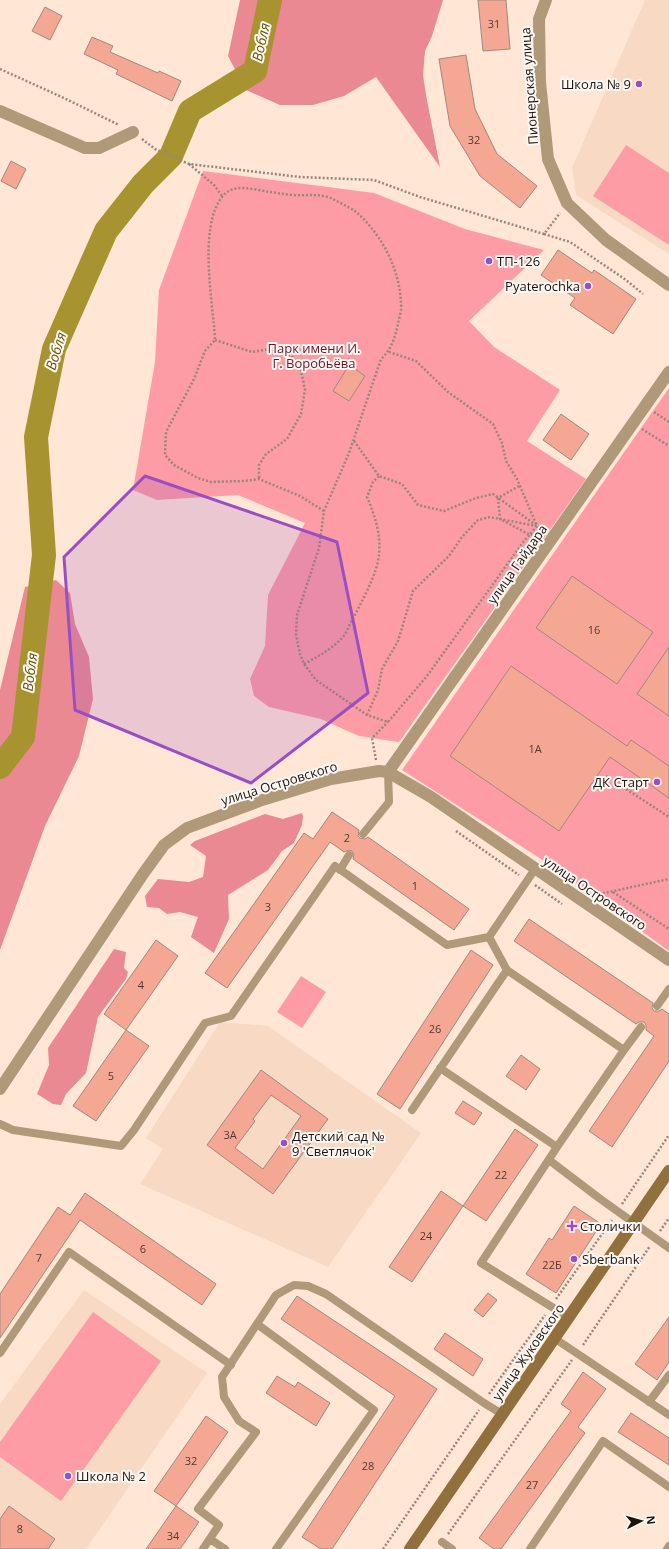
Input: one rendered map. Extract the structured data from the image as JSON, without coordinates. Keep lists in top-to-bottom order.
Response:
{
  "streets": {
    "street": [
      "Пионерская улица",
      "улица Гайдара",
      "улица Островского",
      "улица Жуковского"
    ]
  },
  "crossings": [
    ["улица Гайдара", "улица Островского"]
  ],
  "water": ["Вобля"],
  "parks": ["Парк имени И. Г. Воробьёва"],
  "places": {
    "other": [
      "Школа № 9",
      "ТП-126",
      "Pyaterochka",
      "ДК Старт",
      "Детский сад № 9 'Светлячок'",
      "Sberbank",
      "Школа № 2"
    ],
    "health": ["Столички"]
  },
  "house_numbers": [
    "31",
    "32",
    "16",
    "1А",
    "2",
    "1",
    "3",
    "4",
    "26",
    "5",
    "3А",
    "22",
    "24",
    "6",
    "7",
    "22Б",
    "32",
    "28",
    "27",
    "8",
    "34"
  ],
  "north": "right"
}
